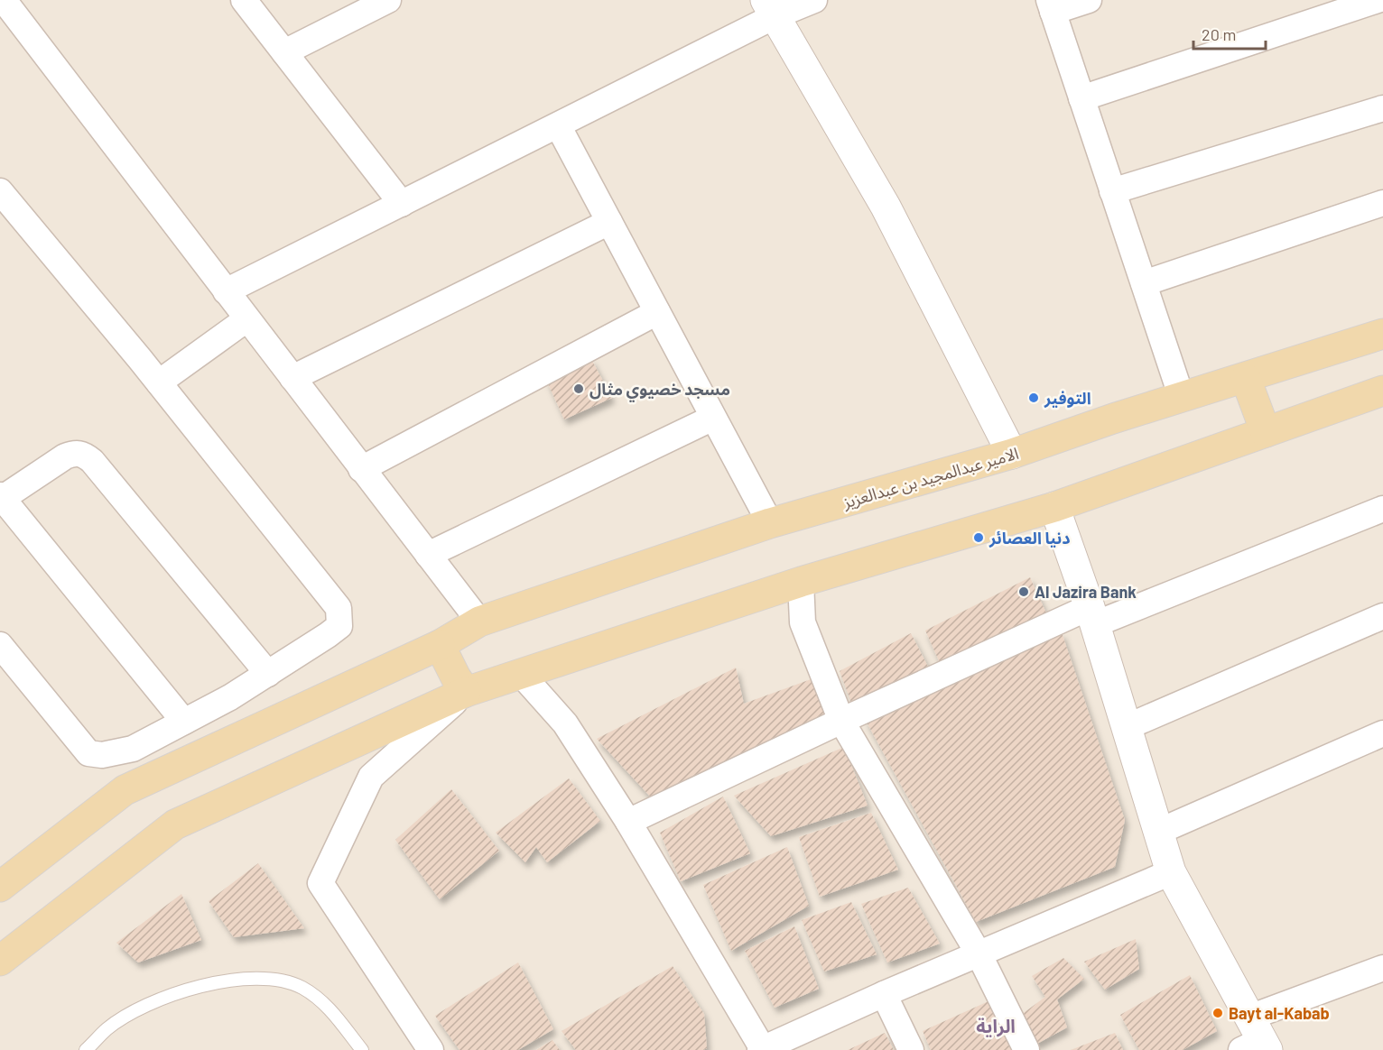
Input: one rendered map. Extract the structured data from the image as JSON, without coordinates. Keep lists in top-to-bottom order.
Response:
{
  "streets": {
    "main road": ["الامير عبدالمجيد بن عبدالعزيز"]
  },
  "districts": ["الراية"],
  "places": [
    "مسجد خصيوي مثال",
    "التوفير",
    "دنيا العصائر",
    "Al Jazira Bank",
    "Bayt al-Kabab"
  ],
  "scale_bar": "20 m"
}
